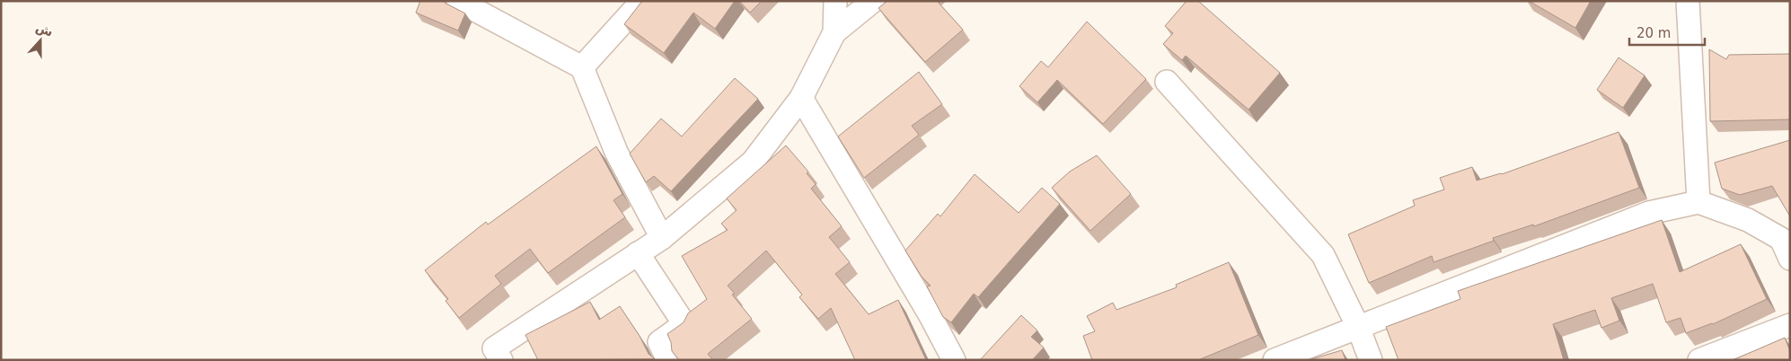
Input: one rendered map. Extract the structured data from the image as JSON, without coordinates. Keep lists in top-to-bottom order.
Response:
{
  "scale_bar": "20 m",
  "north": "top"
}
